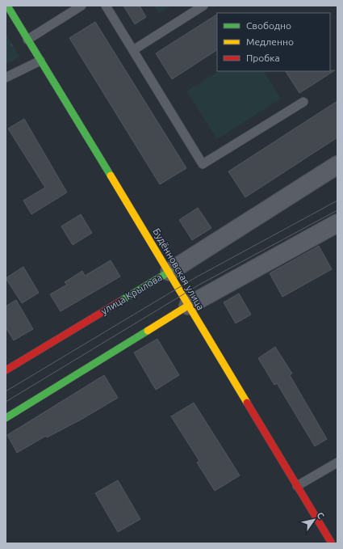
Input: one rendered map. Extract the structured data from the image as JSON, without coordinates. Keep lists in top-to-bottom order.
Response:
{
  "streets": {
    "street": ["Будённовская улица", "улица Крылова"]
  },
  "crossings": [
    ["Будённовская улица", "улица Крылова"]
  ],
  "legend": ["Свободно", "Медленно", "Пробка"],
  "north": "top right"
}
